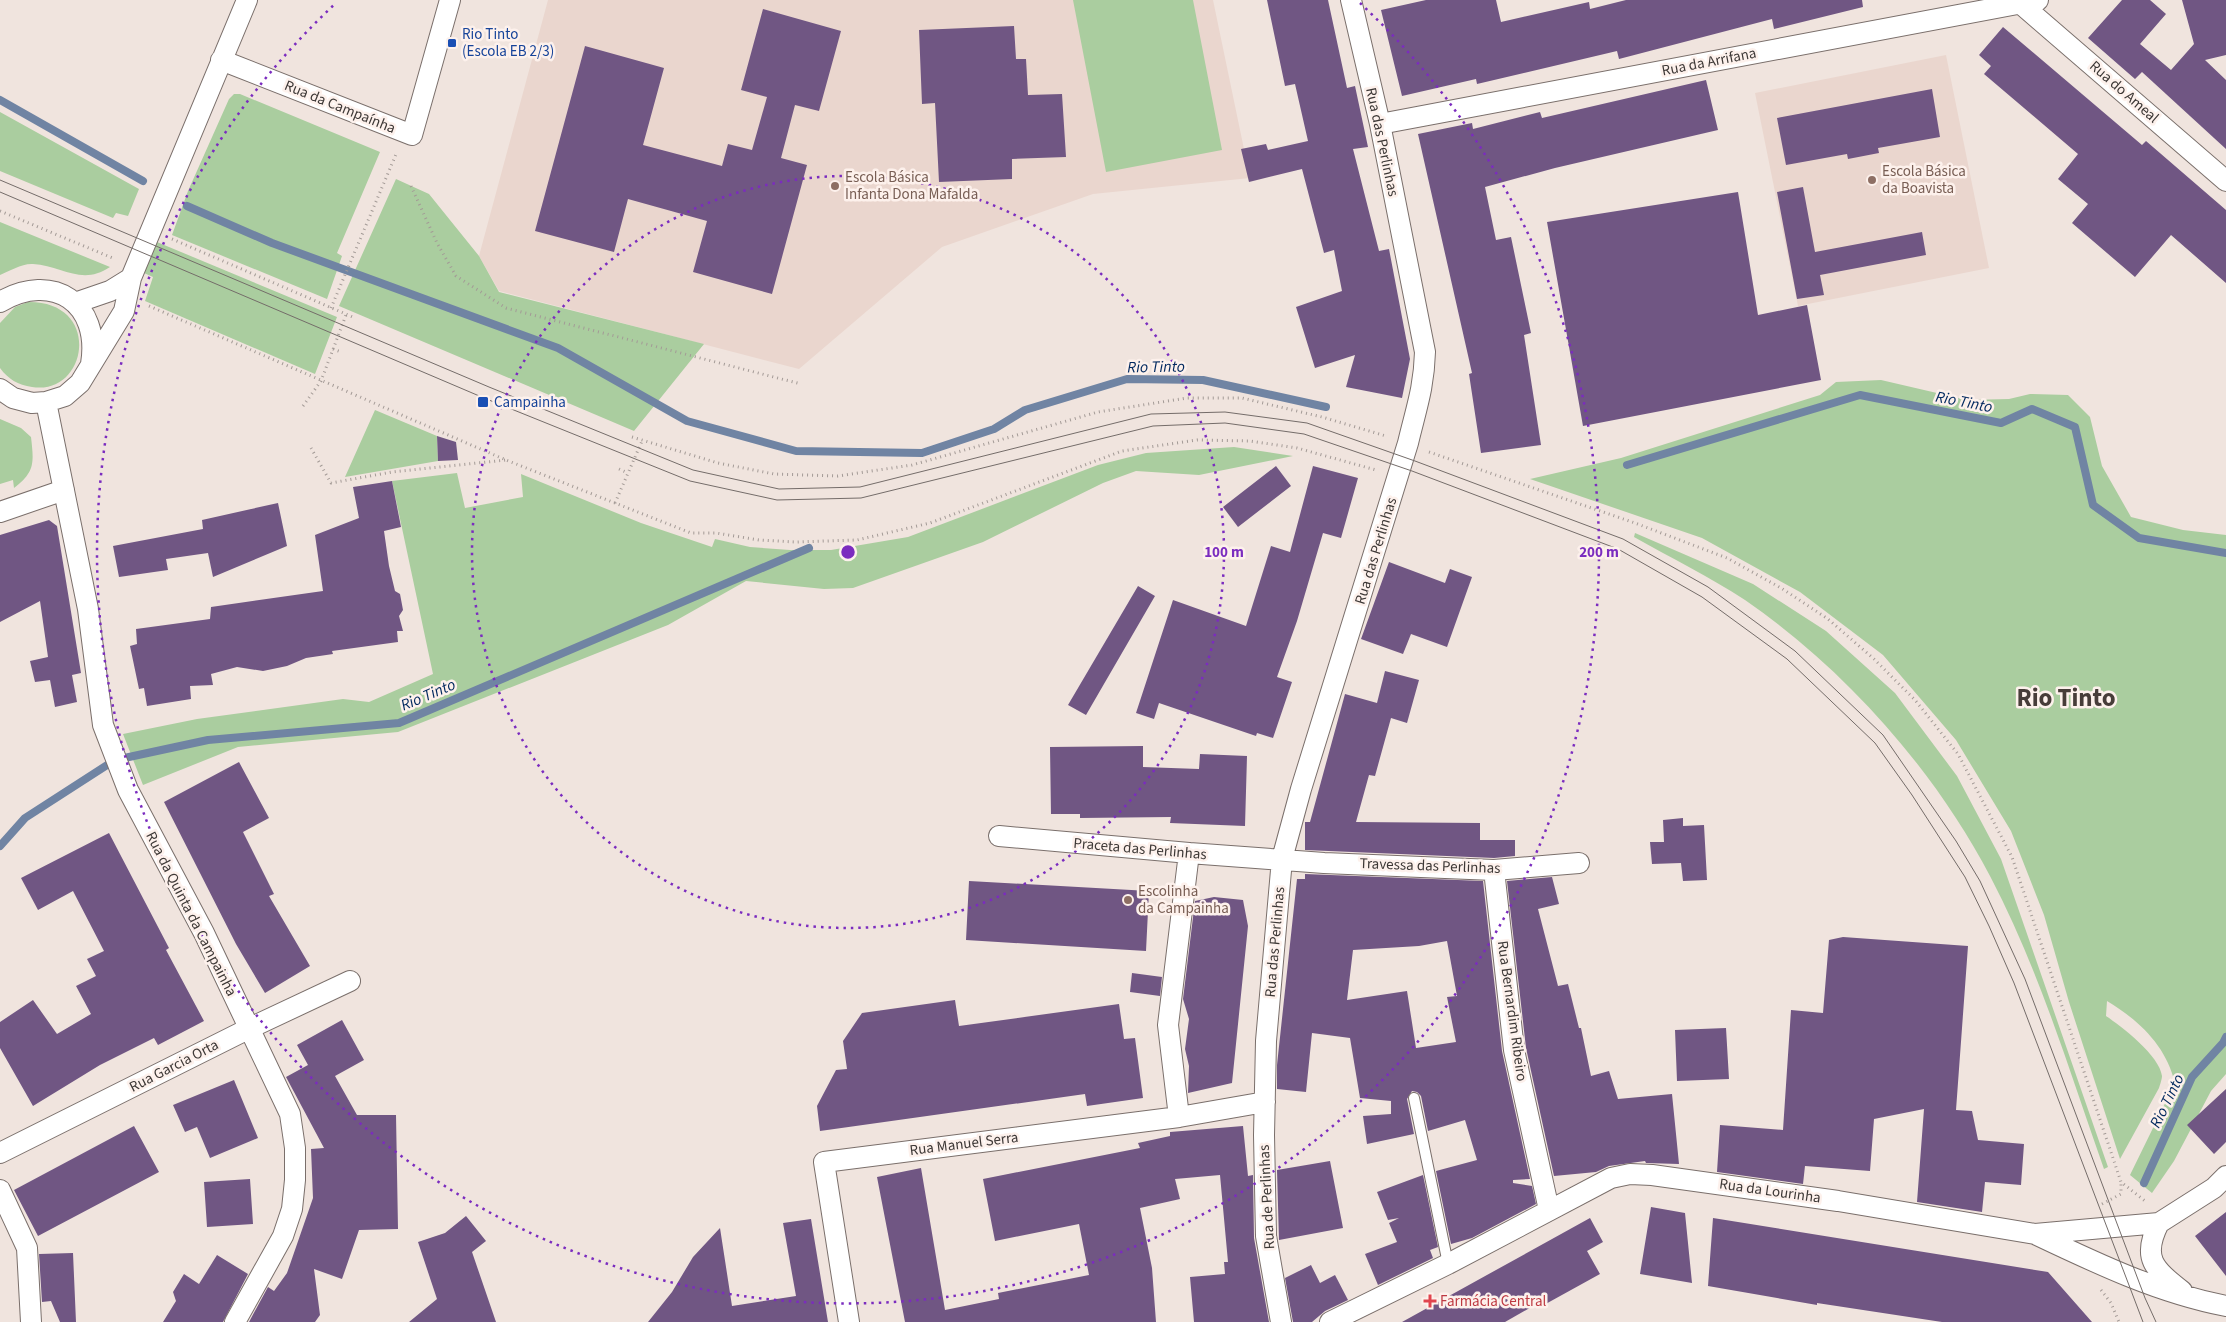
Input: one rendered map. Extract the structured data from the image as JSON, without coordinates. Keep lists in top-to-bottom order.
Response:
{
  "streets": {
    "street": [
      "Rua da Arrifana",
      "Rua do Ameal",
      "Rua da Campaínha",
      "Rua das Perlinhas",
      "Praceta das Perlinhas",
      "Travessa das Perlinhas",
      "Rua da Quinta da Campainha",
      "Rua Bernardim Ribeiro",
      "Rua Garcia Orta",
      "Rua Manuel Serra",
      "Rua da Lourinha",
      "Rua de Perlinhas"
    ]
  },
  "crossings": [
    ["Rua da Arrifana", "Rua do Ameal"],
    ["Rua da Arrifana", "Rua das Perlinhas"],
    ["Rua das Perlinhas", "Praceta das Perlinhas"],
    ["Rua das Perlinhas", "Travessa das Perlinhas"],
    ["Rua das Perlinhas", "Rua Manuel Serra"],
    ["Rua das Perlinhas", "Rua de Perlinhas"],
    ["Praceta das Perlinhas", "Travessa das Perlinhas"],
    ["Travessa das Perlinhas", "Rua Bernardim Ribeiro"],
    ["Rua da Quinta da Campainha", "Rua Garcia Orta"],
    ["Rua Bernardim Ribeiro", "Rua da Lourinha"],
    ["Rua Manuel Serra", "Rua de Perlinhas"]
  ],
  "districts": ["Rio Tinto"],
  "water": ["Rio Tinto"],
  "places": {
    "transit": ["Rio Tinto (Escola EB 2/3)", "Campainha"],
    "other": ["Escola Básica da Boavista", "Escola Básica Infanta Dona Mafalda", "Escolinha da Campainha"],
    "health": ["Farmácia Central"]
  },
  "rings": ["100 m", "200 m"]
}
